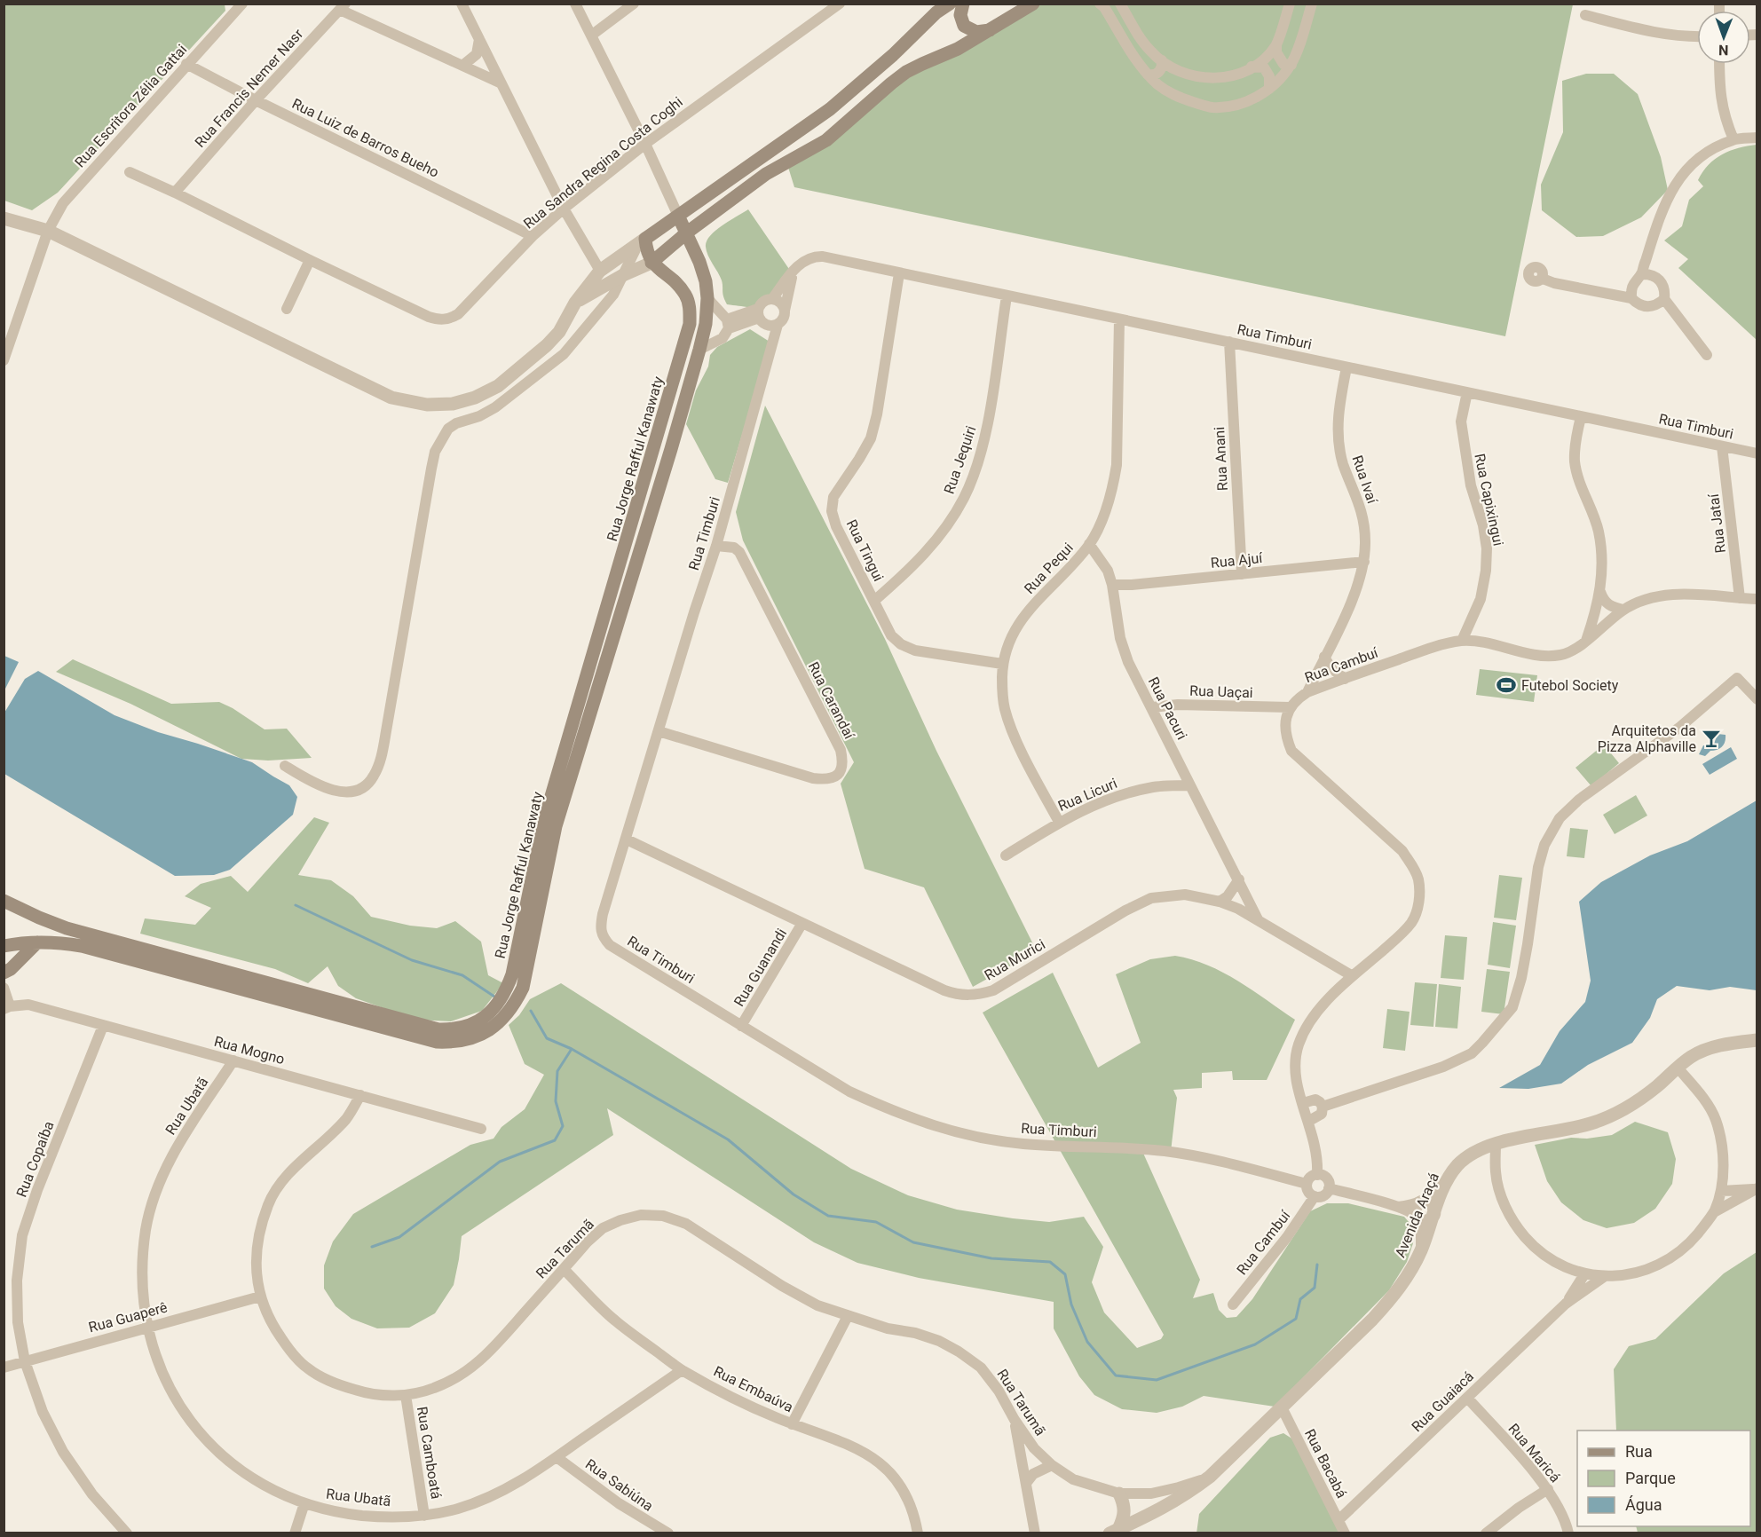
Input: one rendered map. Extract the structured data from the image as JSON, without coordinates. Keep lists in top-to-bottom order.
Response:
{
  "streets": {
    "main road": ["Rua Jorge Rafful Kanawaty"],
    "street": [
      "Rua Francis Nemer Nasr",
      "Rua Escritora Zélia Gattai",
      "Rua Luiz de Barros Bueho",
      "Rua Sandra Regina Costa Coghi",
      "Rua Timburi",
      "Rua Anani",
      "Rua Jequiri",
      "Rua Ivaí",
      "Rua Capixingui",
      "Rua Jataí",
      "Rua Tingui",
      "Rua Ajuí",
      "Rua Pequi",
      "Rua Cambuí",
      "Rua Uaçai",
      "Rua Carandaí",
      "Rua Pacuri",
      "Rua Licuri",
      "Rua Murici",
      "Rua Guanandi",
      "Rua Mogno",
      "Rua Ubatã",
      "Rua Copaíba",
      "Avenida Araçá",
      "Rua Tarumã",
      "Rua Guaperê",
      "Rua Embaúva",
      "Rua Guaiacá",
      "Rua Camboatá",
      "Rua Maricá",
      "Rua Bacabá",
      "Rua Sabiúna"
    ]
  },
  "crossings": [
    ["Rua Francis Nemer Nasr", "Rua Luiz de Barros Bueho"],
    ["Rua Francis Nemer Nasr", "Rua Sandra Regina Costa Coghi"],
    ["Rua Escritora Zélia Gattai", "Rua Luiz de Barros Bueho"],
    ["Rua Luiz de Barros Bueho", "Rua Sandra Regina Costa Coghi"],
    ["Rua Timburi", "Rua Anani"],
    ["Rua Timburi", "Rua Jequiri"],
    ["Rua Timburi", "Rua Ivaí"],
    ["Rua Timburi", "Rua Capixingui"],
    ["Rua Timburi", "Rua Jataí"],
    ["Rua Timburi", "Rua Tingui"],
    ["Rua Timburi", "Rua Pequi"],
    ["Rua Timburi", "Rua Cambuí"],
    ["Rua Timburi", "Rua Carandaí"],
    ["Rua Timburi", "Rua Murici"],
    ["Rua Timburi", "Rua Guanandi"],
    ["Rua Anani", "Rua Ajuí"],
    ["Rua Jequiri", "Rua Tingui"],
    ["Rua Ivaí", "Rua Ajuí"],
    ["Rua Ivaí", "Rua Cambuí"],
    ["Rua Capixingui", "Rua Cambuí"],
    ["Rua Jataí", "Rua Cambuí"],
    ["Rua Tingui", "Rua Pequi"],
    ["Rua Ajuí", "Rua Pacuri"],
    ["Rua Pequi", "Rua Pacuri"],
    ["Rua Pequi", "Rua Licuri"],
    ["Rua Cambuí", "Rua Uaçai"],
    ["Rua Uaçai", "Rua Pacuri"],
    ["Rua Pacuri", "Rua Licuri"],
    ["Rua Pacuri", "Rua Murici"],
    ["Rua Murici", "Rua Guanandi"],
    ["Rua Mogno", "Rua Ubatã"],
    ["Rua Mogno", "Rua Copaíba"],
    ["Rua Mogno", "Rua Tarumã"],
    ["Rua Ubatã", "Rua Guaperê"],
    ["Rua Ubatã", "Rua Embaúva"],
    ["Rua Ubatã", "Rua Camboatá"],
    ["Rua Ubatã", "Rua Sabiúna"],
    ["Rua Copaíba", "Rua Guaperê"],
    ["Avenida Araçá", "Rua Tarumã"],
    ["Avenida Araçá", "Rua Bacabá"],
    ["Rua Tarumã", "Rua Guaperê"],
    ["Rua Tarumã", "Rua Embaúva"],
    ["Rua Tarumã", "Rua Camboatá"],
    ["Rua Guaiacá", "Rua Maricá"],
    ["Rua Guaiacá", "Rua Bacabá"]
  ],
  "places": {
    "sports": ["Futebol Society"],
    "bar": ["Arquitetos da Pizza Alphaville"]
  },
  "legend": ["Rua", "Parque", "Água"],
  "north": "bottom"
}
